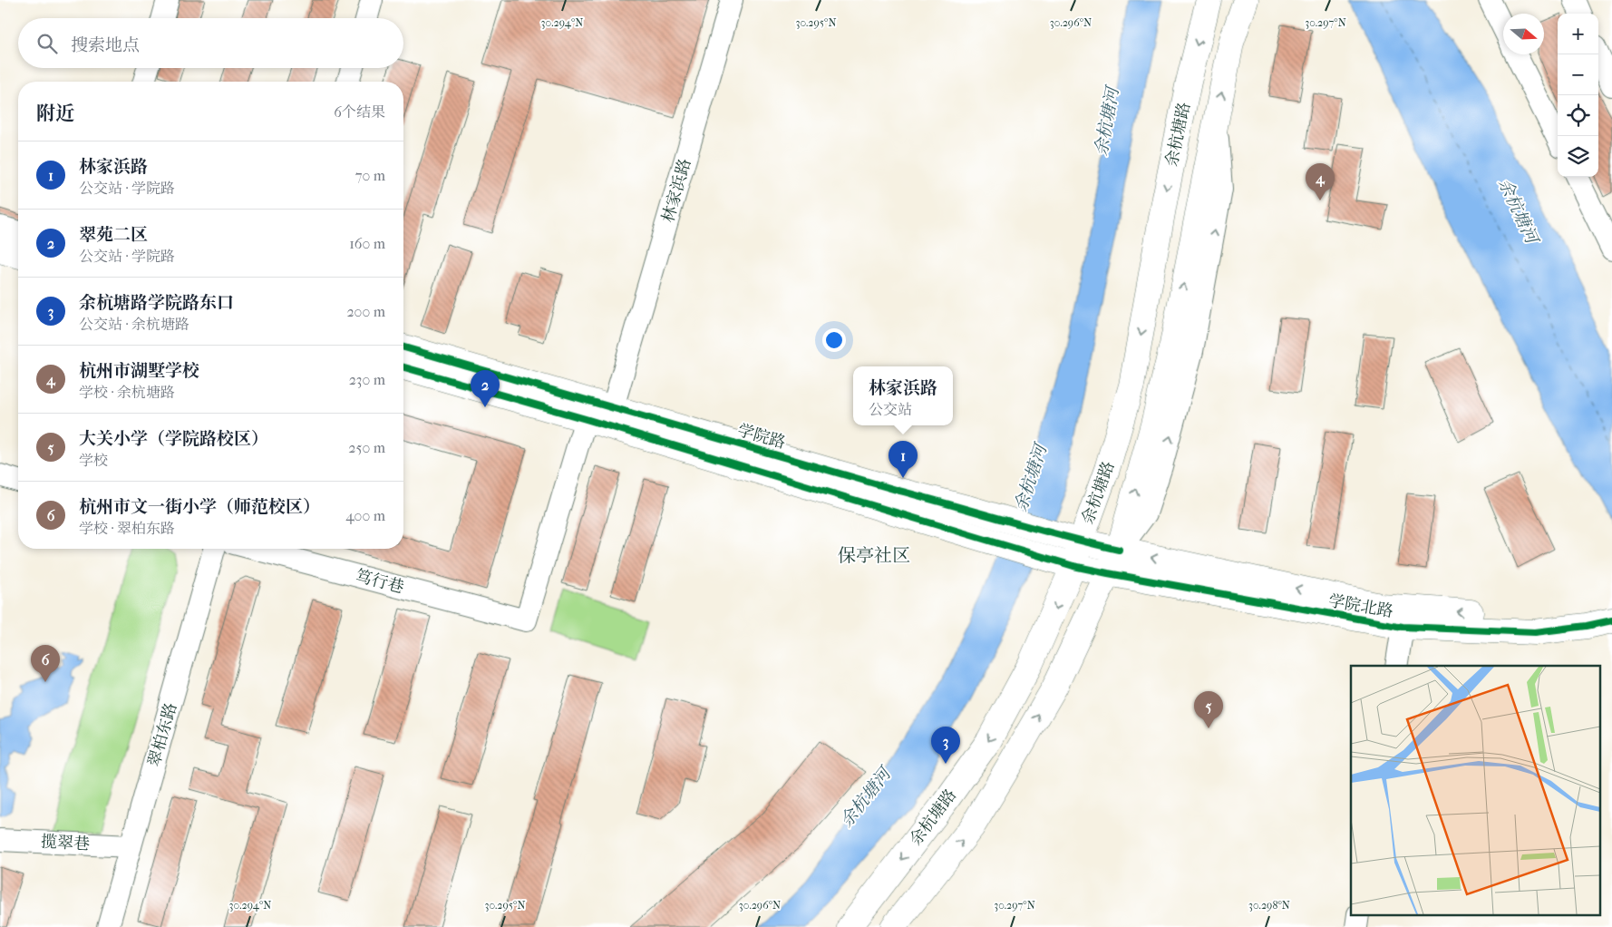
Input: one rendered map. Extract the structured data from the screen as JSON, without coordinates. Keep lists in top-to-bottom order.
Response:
{
  "streets": {
    "main road": ["余杭塘路", "学院路", "学院北路"],
    "street": [
      "林家浜路",
      "笃行巷",
      "翠柏东路",
      "揽翠巷"
    ]
  },
  "crossings": [
    ["余杭塘路", "学院路"],
    ["余杭塘路", "学院北路"],
    ["林家浜路", "学院路"],
    ["学院路", "学院北路"],
    ["翠柏东路", "揽翠巷"]
  ],
  "districts": ["保亭社区"],
  "water": ["余杭塘河"],
  "north": "right",
  "page": {
    "map_buttons": ["+", "−"],
    "search": "搜索地点",
    "heading": ["附近", "6个结果"],
    "list": [
      {
        "mark": "1",
        "name": "林家浜路",
        "note": "公交站 · 学院路",
        "value": "70 m"
      },
      {
        "mark": "2",
        "name": "翠苑二区",
        "note": "公交站 · 学院路",
        "value": "160 m"
      },
      {
        "mark": "3",
        "name": "余杭塘路学院路东口",
        "note": "公交站 · 余杭塘路",
        "value": "200 m"
      },
      {
        "mark": "4",
        "name": "杭州市湖墅学校",
        "note": "学校 · 余杭塘路",
        "value": "230 m"
      },
      {
        "mark": "5",
        "name": "大关小学（学院路校区）",
        "note": "学校",
        "value": "250 m"
      },
      {
        "mark": "6",
        "name": "杭州市文一街小学（师范校区）",
        "note": "学校 · 翠柏东路",
        "value": "400 m"
      }
    ],
    "pins": [
      "4",
      "2",
      "1",
      "6",
      "5",
      "3"
    ],
    "popup": ["林家浜路", "公交站"]
  },
  "coordinates": [
    "30.294°N",
    "30.295°N",
    "30.296°N",
    "30.297°N",
    "30.298°N"
  ]
}
